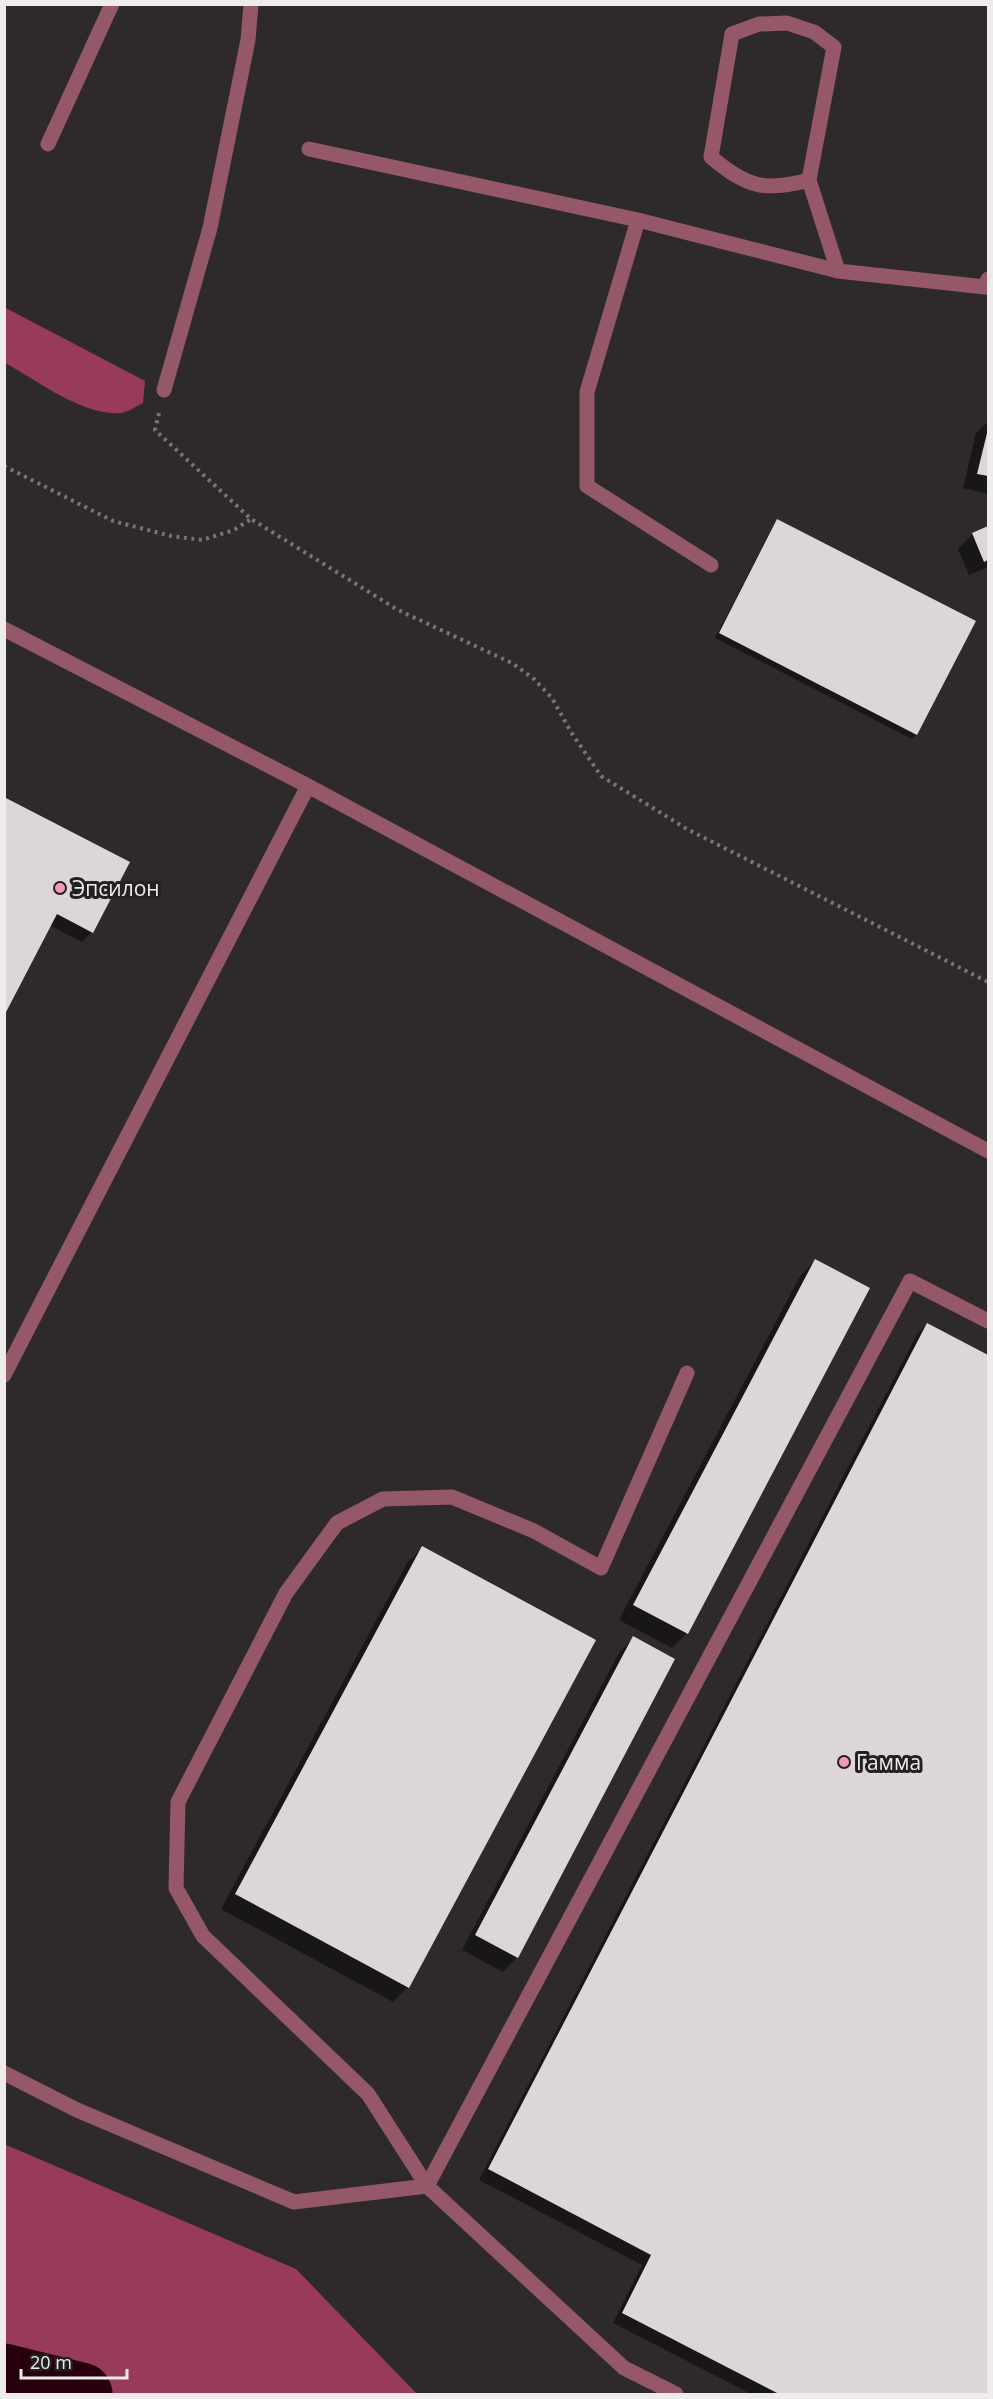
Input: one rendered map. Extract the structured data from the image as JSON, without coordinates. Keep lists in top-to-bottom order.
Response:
{
  "places": ["Эпсилон", "Гамма"],
  "scale_bar": "20 m"
}
